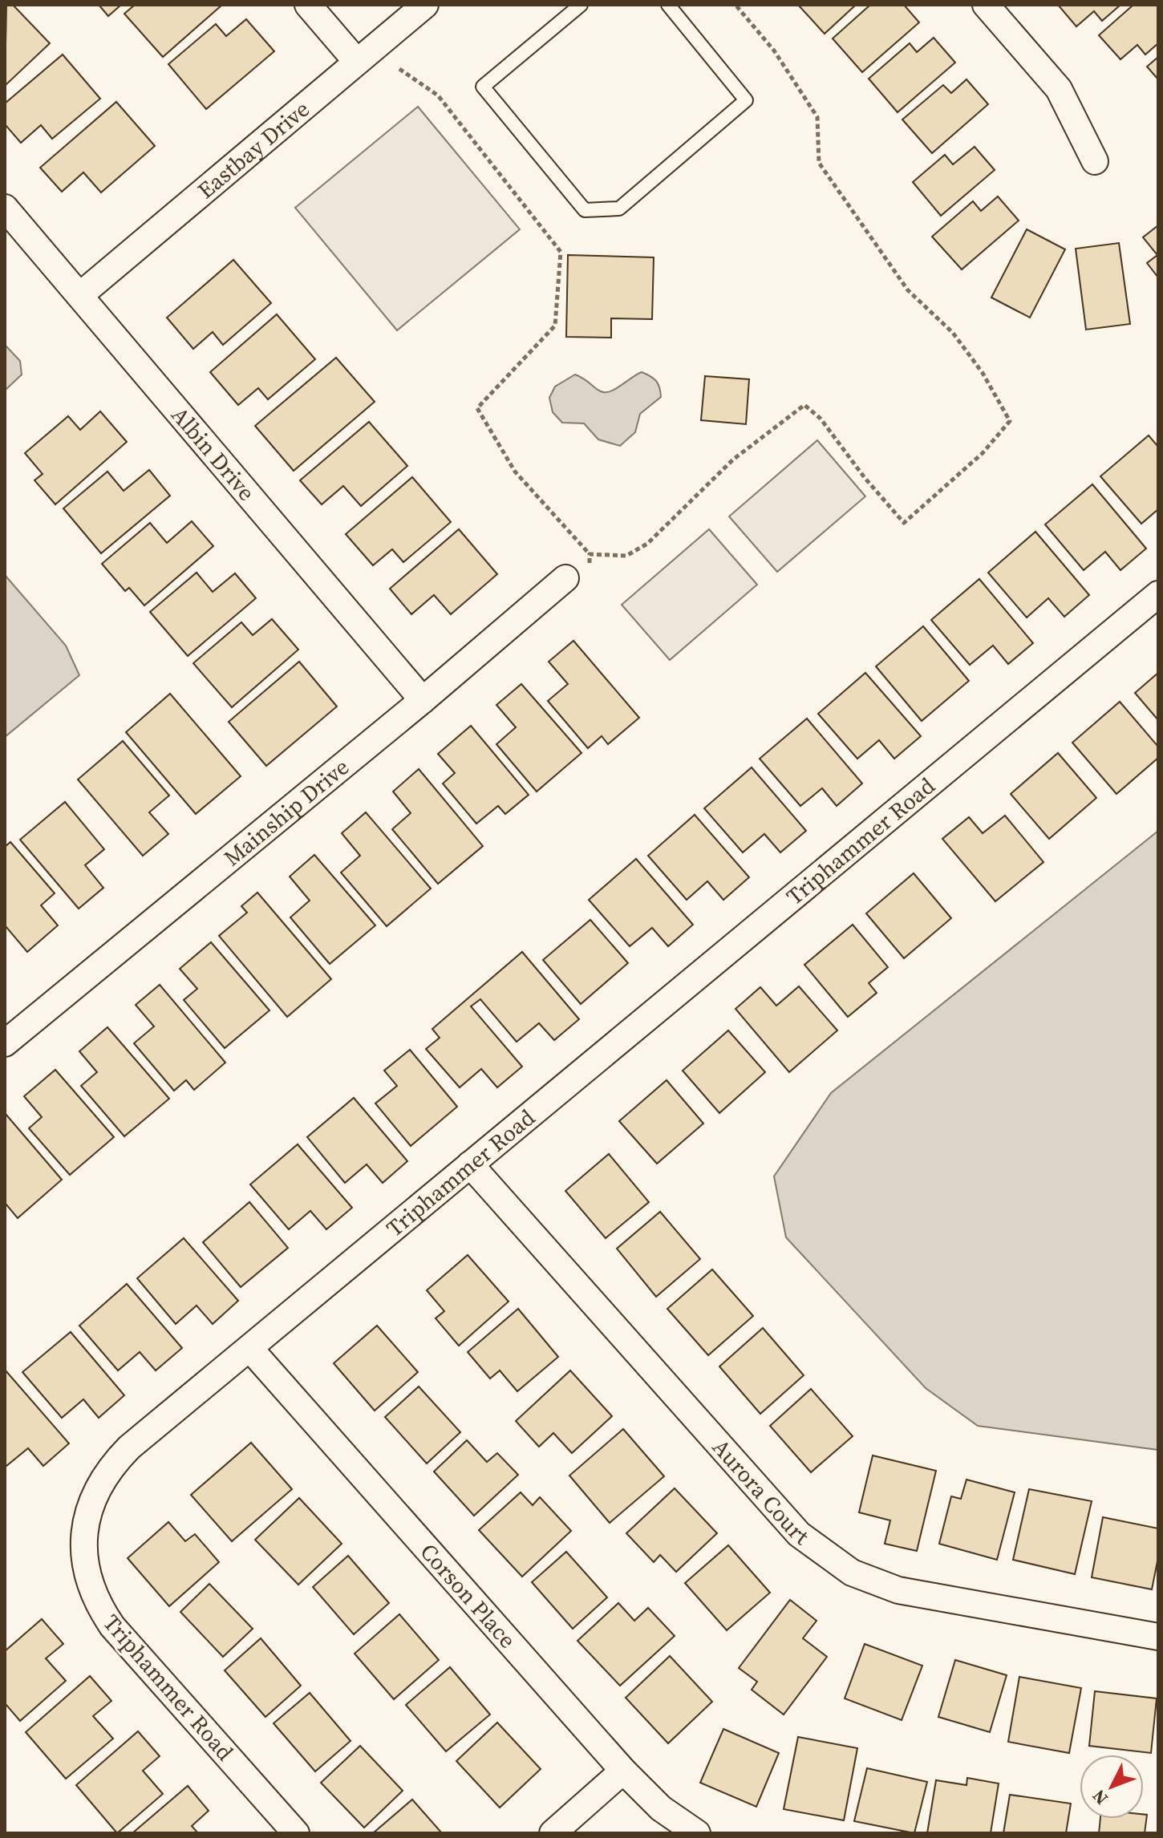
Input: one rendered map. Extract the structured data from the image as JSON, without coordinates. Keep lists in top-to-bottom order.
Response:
{
  "streets": {
    "street": [
      "Eastbay Drive",
      "Albin Drive",
      "Mainship Drive",
      "Triphammer Road",
      "Aurora Court",
      "Corson Place"
    ]
  },
  "crossings": [
    ["Eastbay Drive", "Albin Drive"],
    ["Albin Drive", "Mainship Drive"],
    ["Triphammer Road", "Aurora Court"],
    ["Triphammer Road", "Corson Place"]
  ],
  "north": "bottom left"
}
